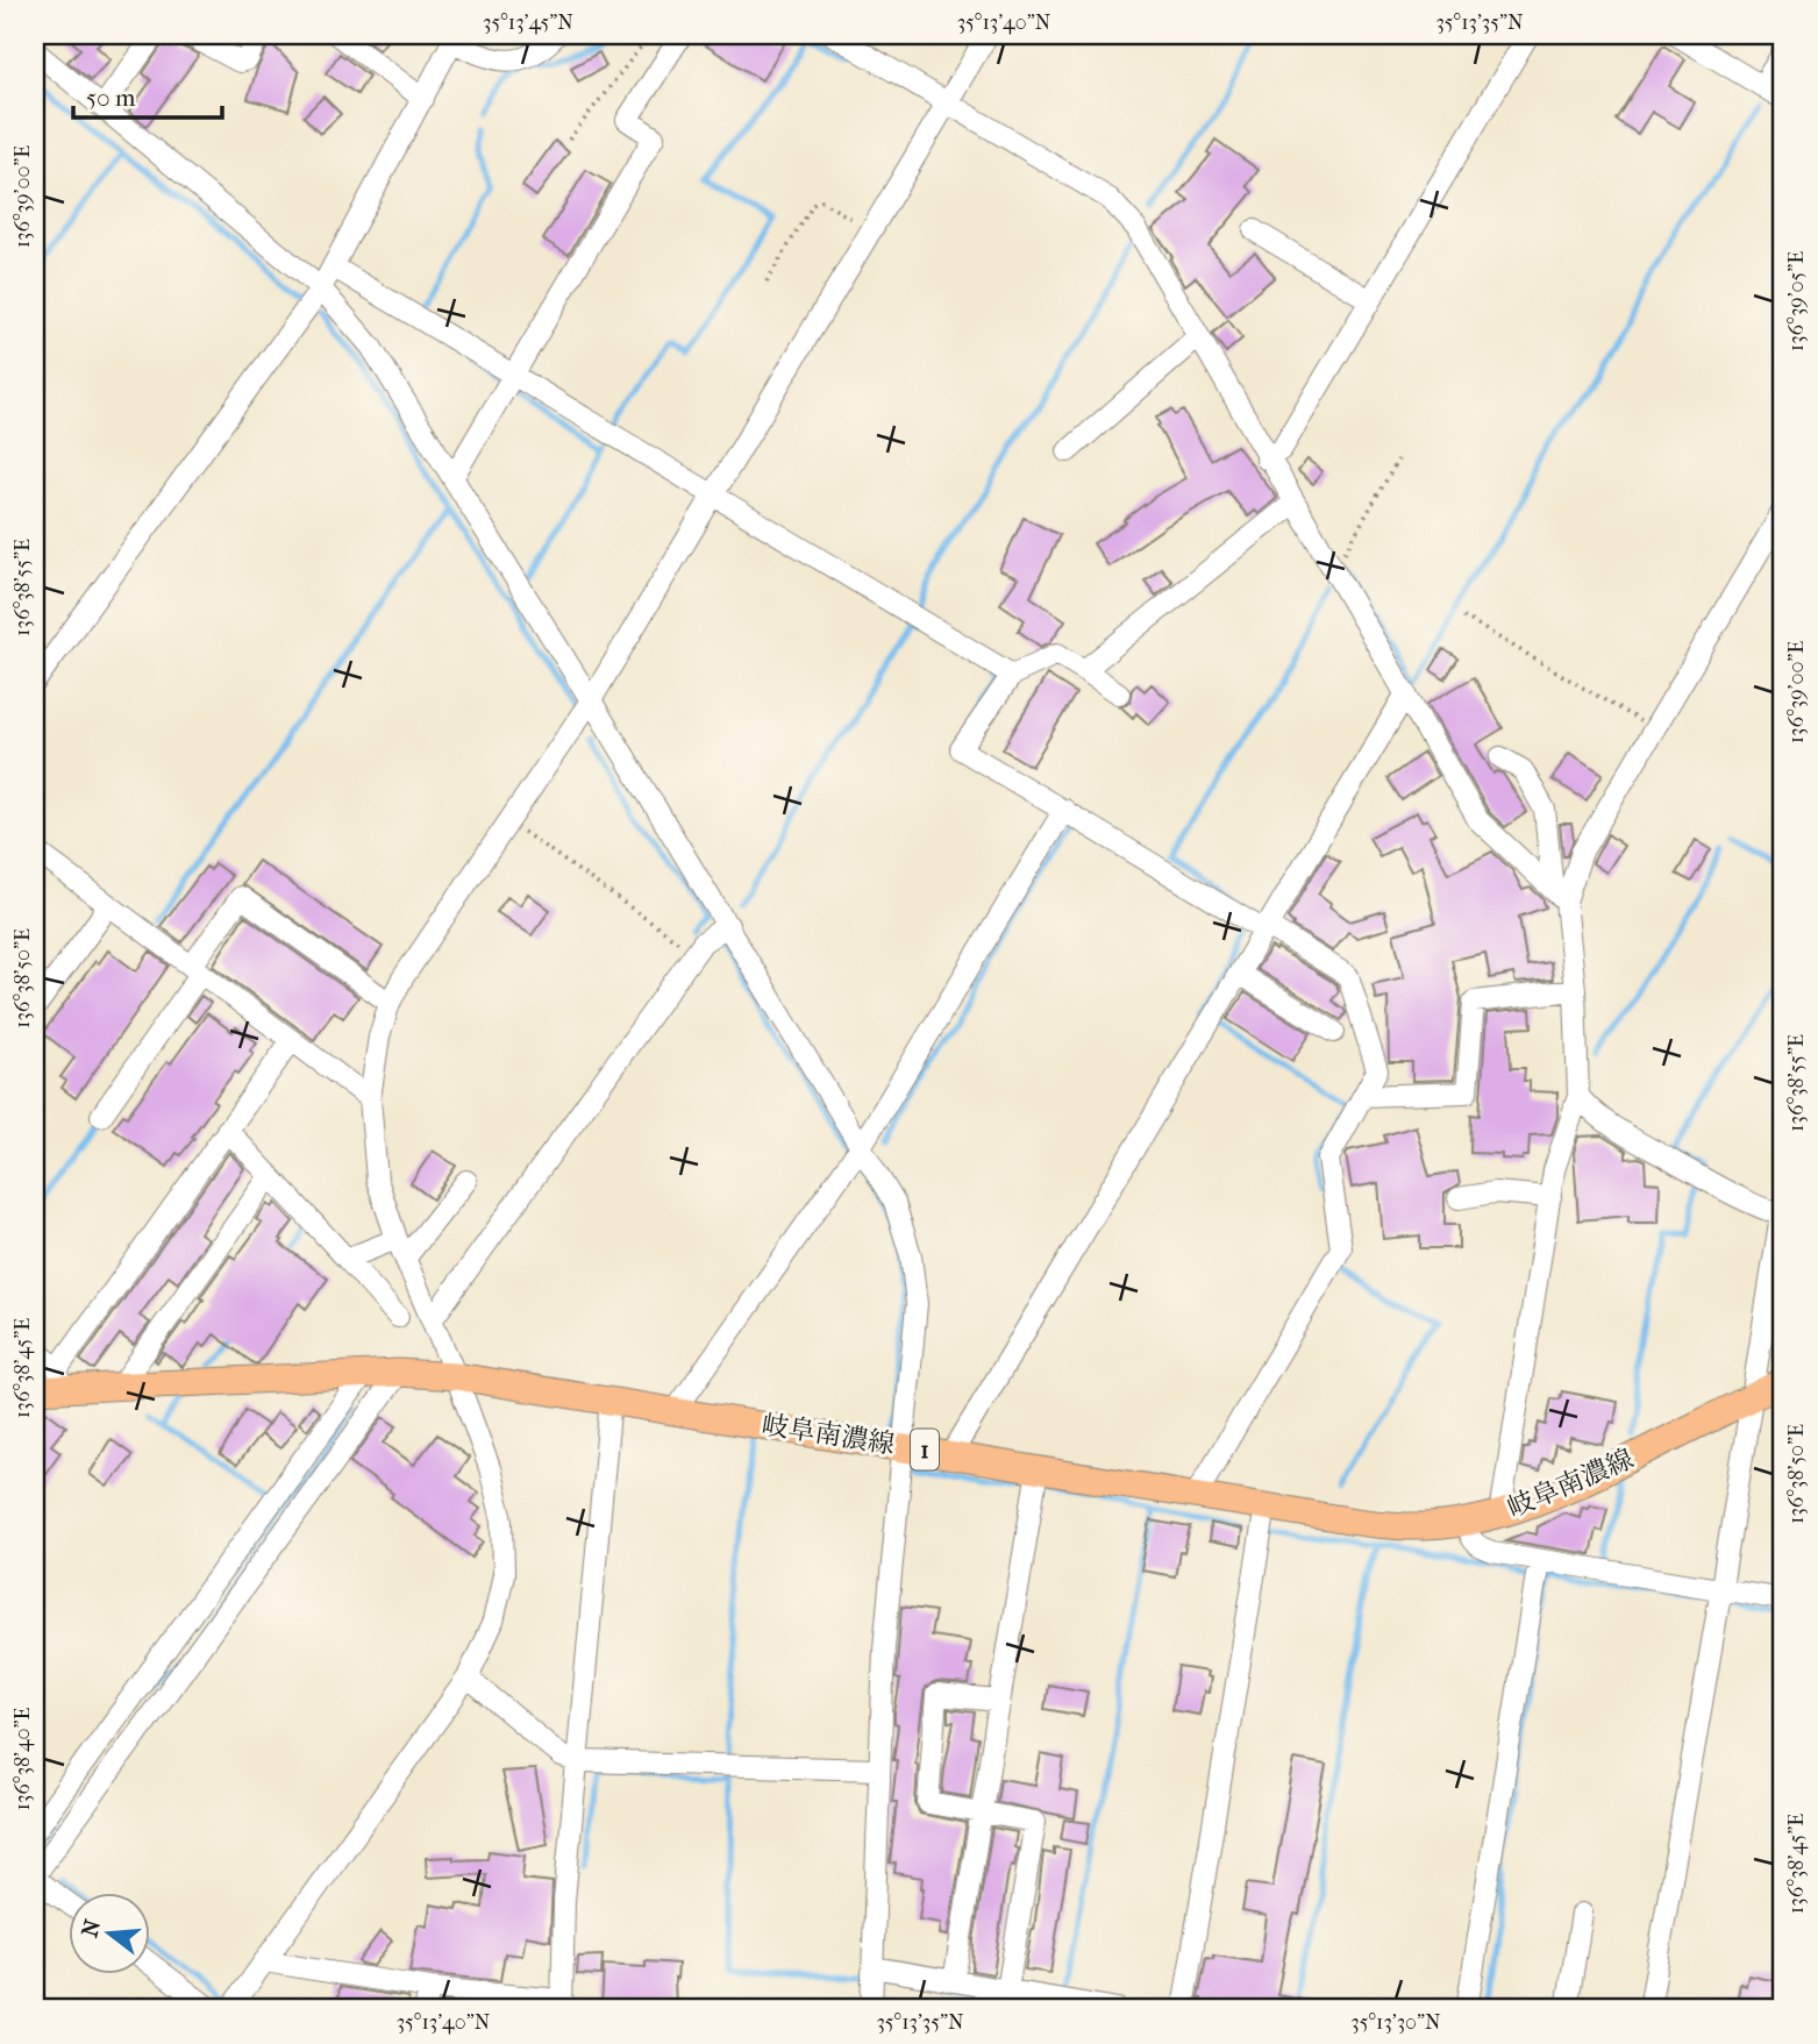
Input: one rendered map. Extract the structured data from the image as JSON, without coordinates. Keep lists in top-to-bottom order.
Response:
{
  "streets": {
    "main road": ["岐阜南濃線", "1"]
  },
  "scale_bar": "50 m",
  "north": "left",
  "coordinates": [
    "35°13'45\"N",
    "35°13'40\"N",
    "35°13'35\"N",
    "136°39'00\"E",
    "136°39'05\"E",
    "136°38'55\"E",
    "136°38'50\"E",
    "136°38'45\"E",
    "136°38'40\"E",
    "35°13'30\"N"
  ]
}
